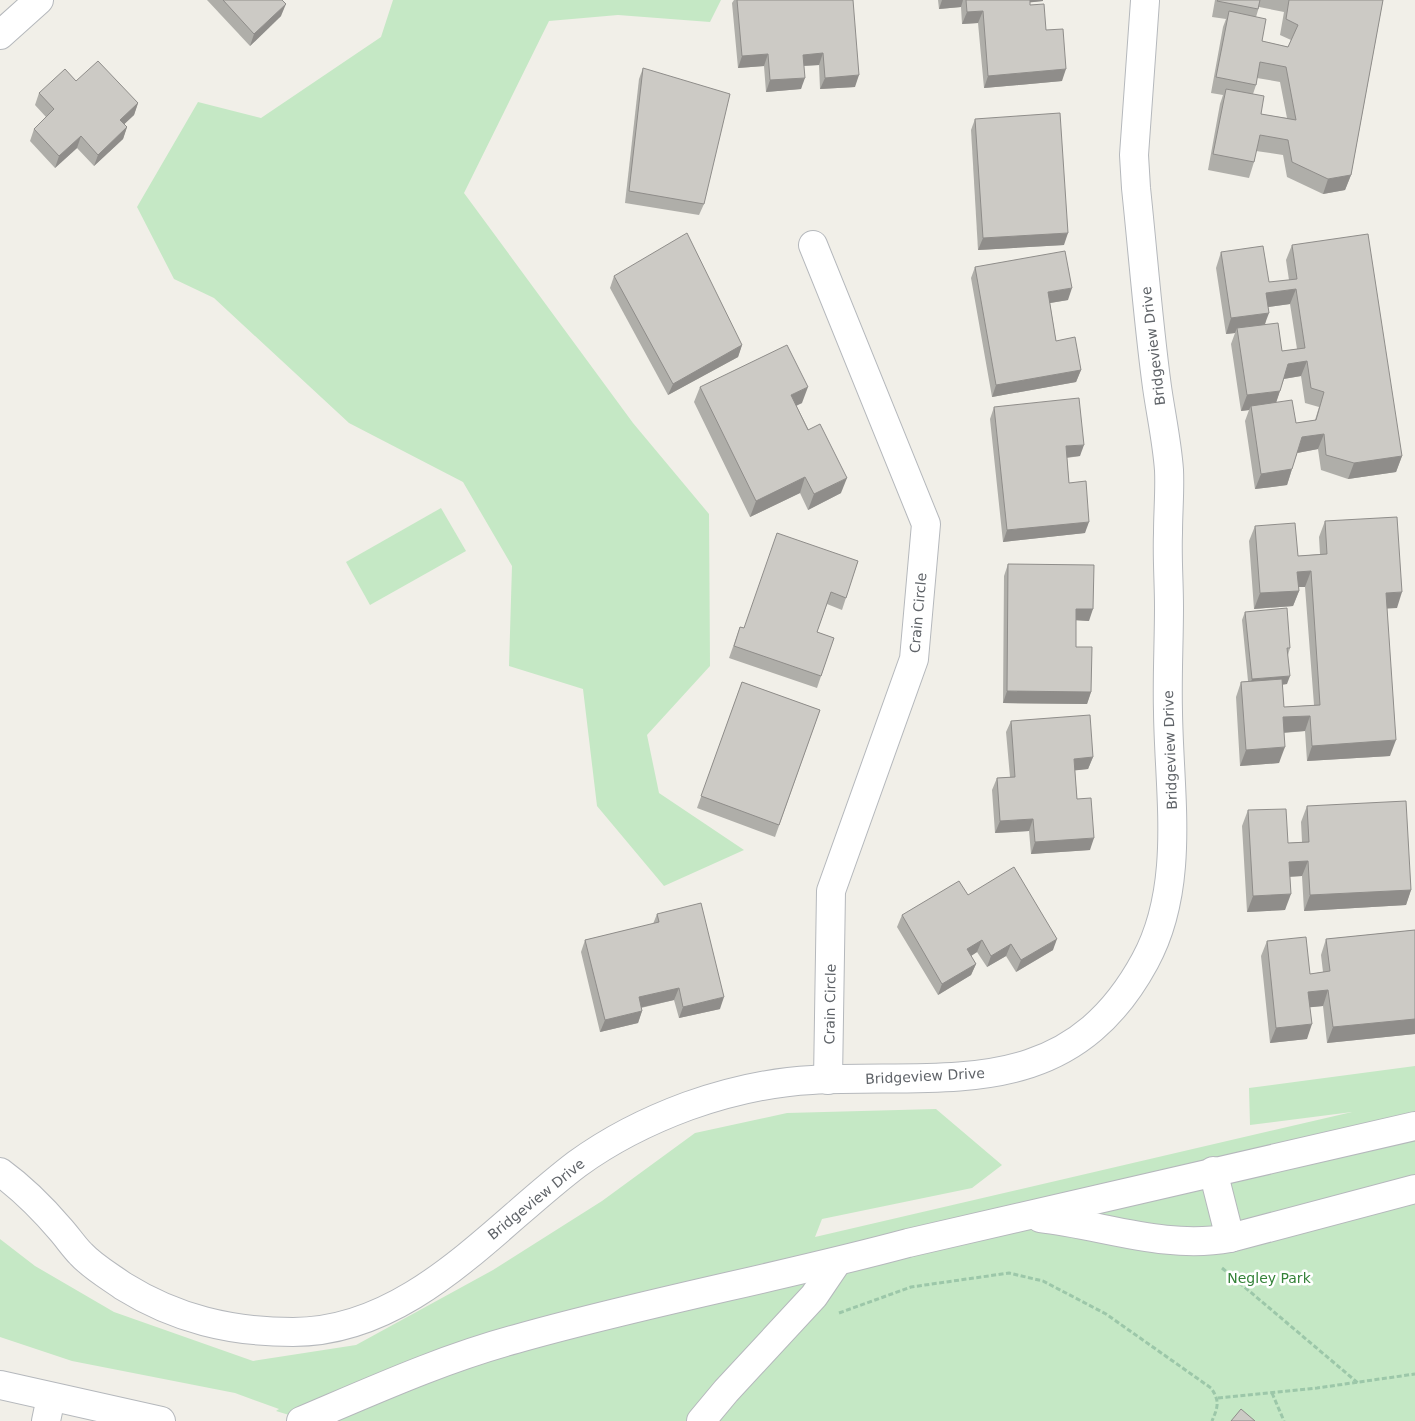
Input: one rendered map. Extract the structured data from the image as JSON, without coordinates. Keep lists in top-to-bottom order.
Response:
{
  "streets": {
    "street": ["Bridgeview Drive", "Crain Circle"]
  },
  "crossings": [
    ["Bridgeview Drive", "Crain Circle"]
  ],
  "parks": ["Negley Park"]
}
